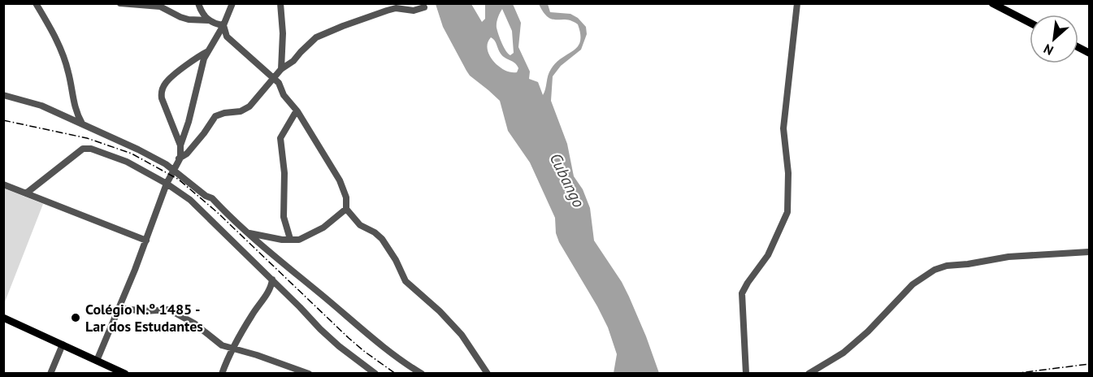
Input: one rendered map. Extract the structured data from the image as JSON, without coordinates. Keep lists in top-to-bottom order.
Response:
{
  "water": ["Cubango"],
  "places": ["Colégio N.º 1485 - Lar dos Estudantes"],
  "north": "bottom left"
}
